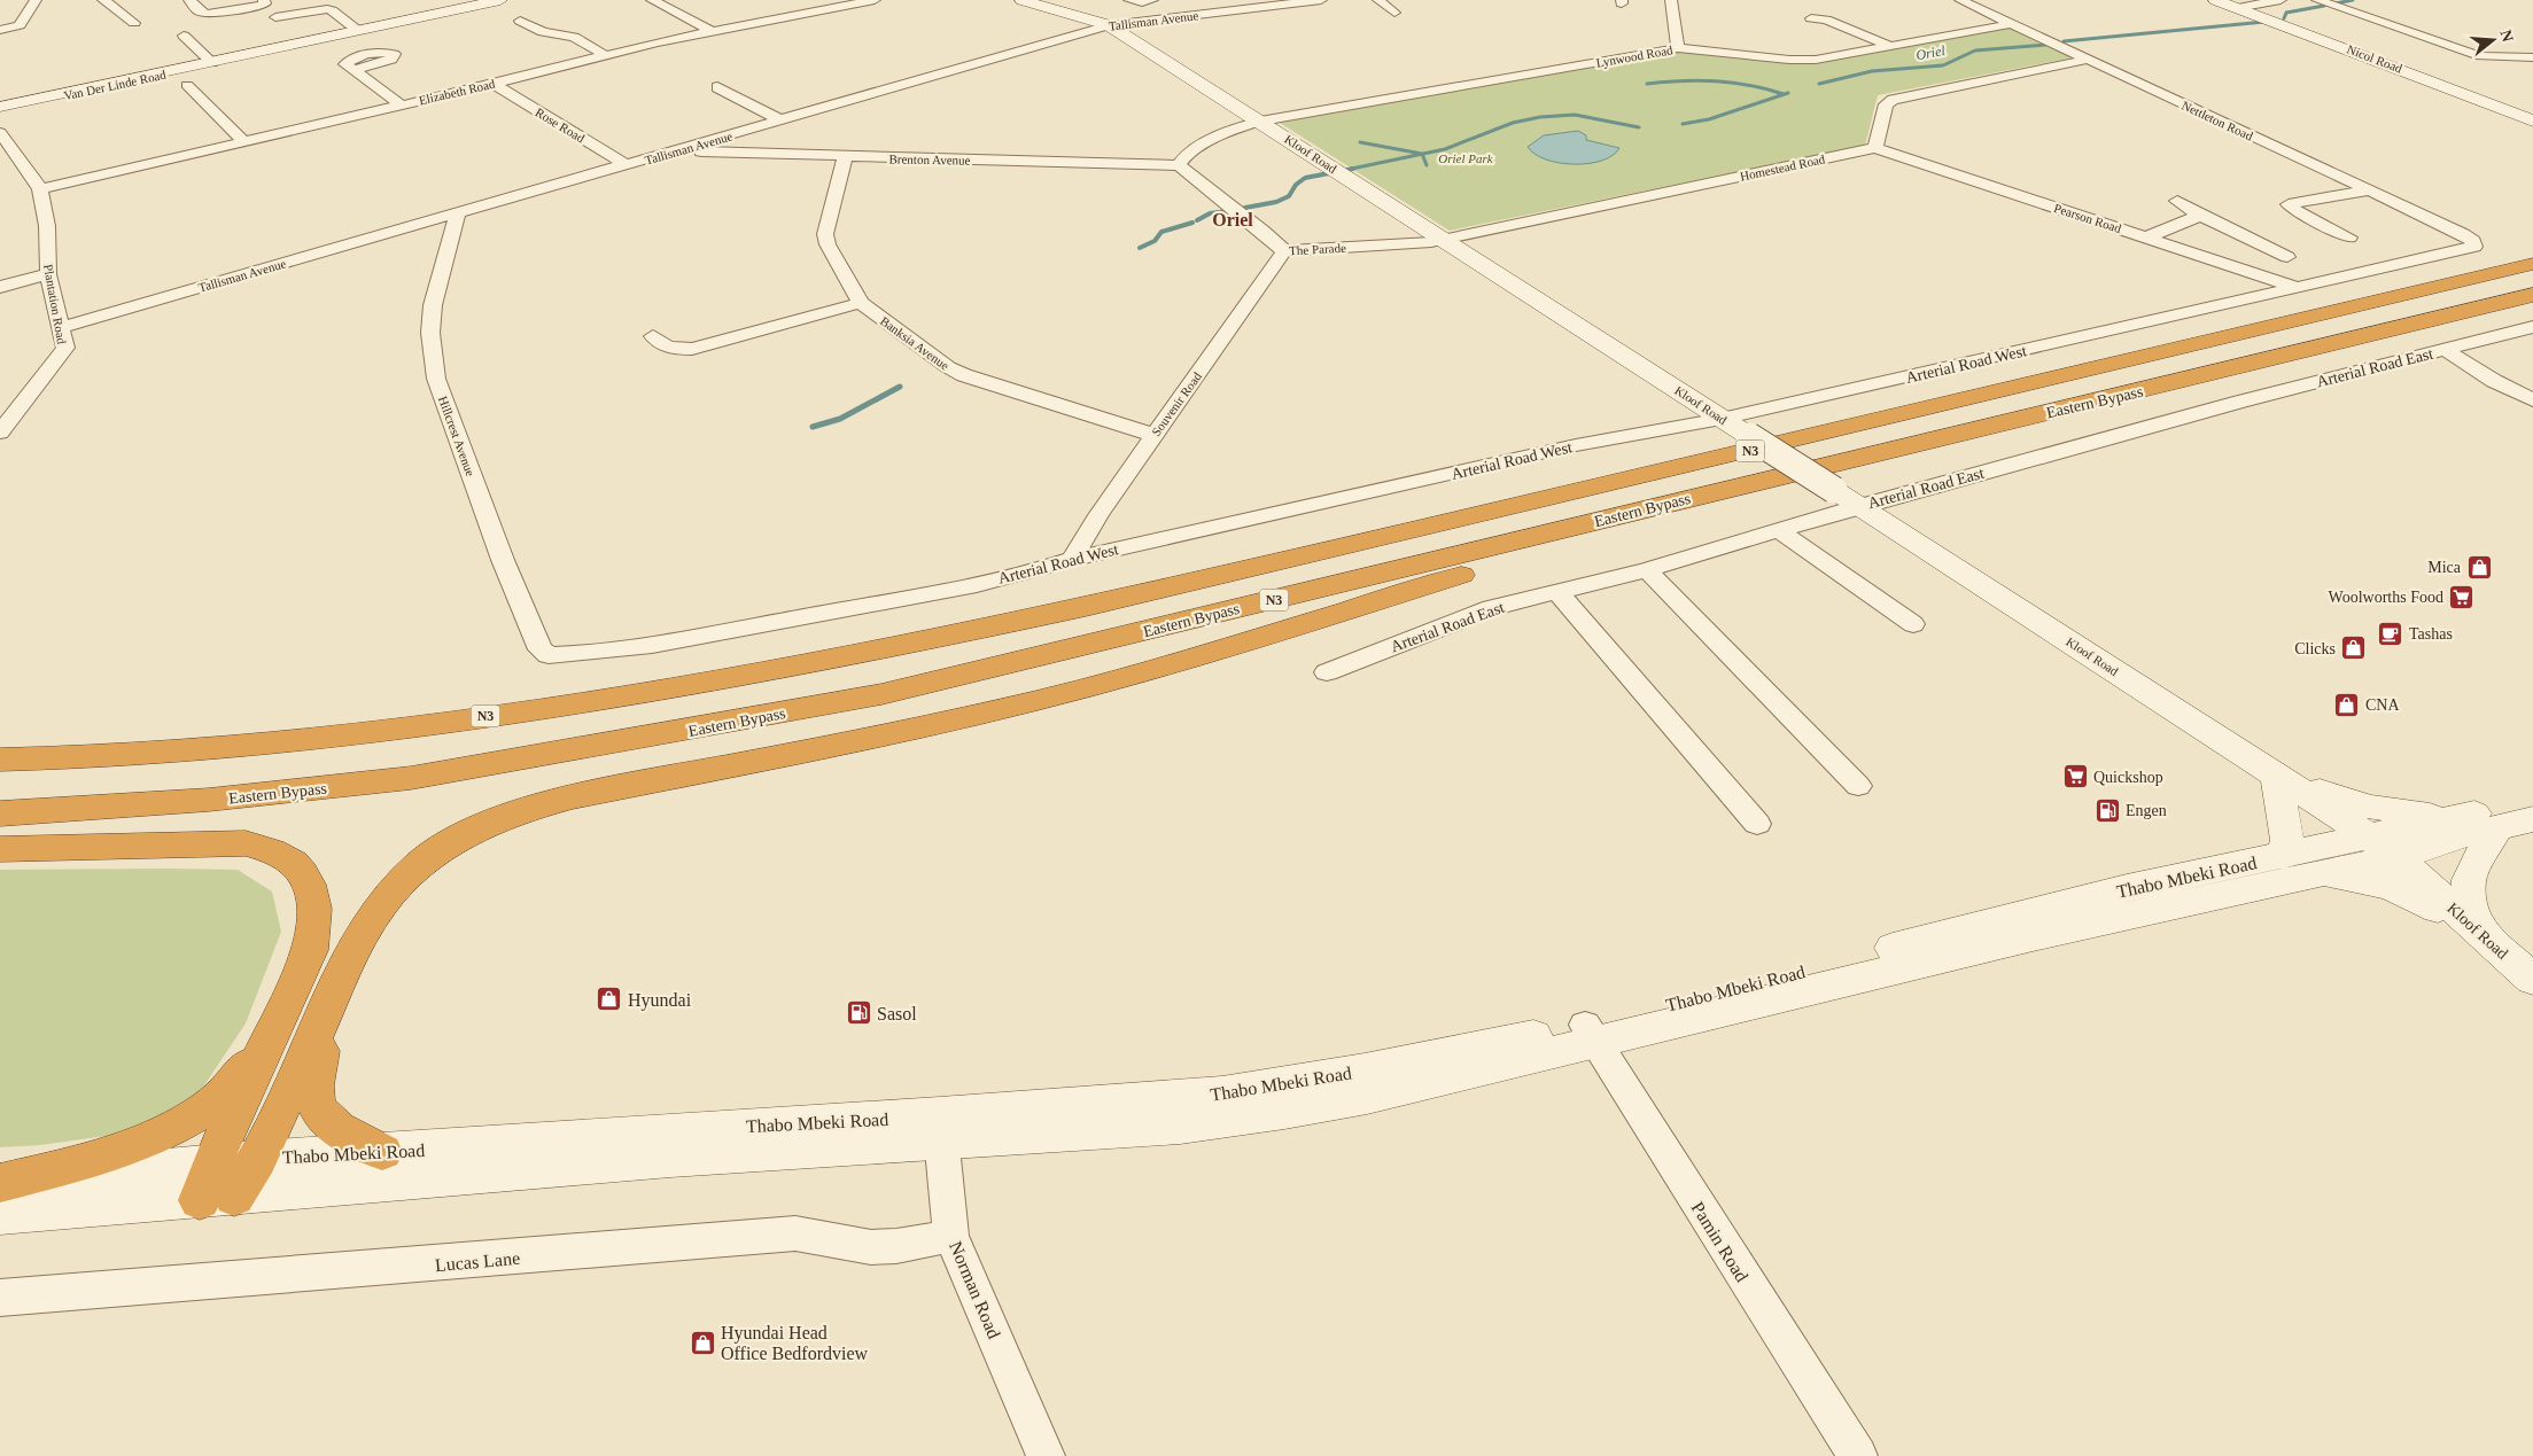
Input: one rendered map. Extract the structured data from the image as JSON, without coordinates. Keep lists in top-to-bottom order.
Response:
{
  "streets": {
    "highway": ["Eastern Bypass", "N3"],
    "main road": [
      "Nicol Road",
      "Van Der Linde Road",
      "Kloof Road",
      "Thabo Mbeki Road"
    ],
    "street": [
      "Tallisman Avenue",
      "Lynwood Road",
      "Elizabeth Road",
      "Nettleton Road",
      "Rose Road",
      "Brenton Avenue",
      "Homestead Road",
      "Pearson Road",
      "The Parade",
      "Plantation Road",
      "Banksia Avenue",
      "Arterial Road West",
      "Arterial Road East",
      "Souvenir Road",
      "Hillcrest Avenue",
      "Pamin Road",
      "Lucas Lane",
      "Norman Road"
    ]
  },
  "crossings": [
    ["Tallisman Avenue", "Rose Road"],
    ["Tallisman Avenue", "Kloof Road"],
    ["Tallisman Avenue", "Brenton Avenue"],
    ["Tallisman Avenue", "Plantation Road"],
    ["Tallisman Avenue", "Hillcrest Avenue"],
    ["Lynwood Road", "Nettleton Road"],
    ["Lynwood Road", "Kloof Road"],
    ["Elizabeth Road", "Rose Road"],
    ["Elizabeth Road", "Plantation Road"],
    ["Nettleton Road", "Arterial Road West"],
    ["Kloof Road", "Homestead Road"],
    ["Kloof Road", "The Parade"],
    ["Kloof Road", "Arterial Road West"],
    ["Kloof Road", "Arterial Road East"],
    ["Kloof Road", "Thabo Mbeki Road"],
    ["Brenton Avenue", "The Parade"],
    ["Brenton Avenue", "Banksia Avenue"],
    ["Homestead Road", "Pearson Road"],
    ["Homestead Road", "The Parade"],
    ["Pearson Road", "Arterial Road West"],
    ["The Parade", "Souvenir Road"],
    ["Banksia Avenue", "Souvenir Road"],
    ["Arterial Road West", "Souvenir Road"],
    ["Arterial Road West", "Hillcrest Avenue"],
    ["Thabo Mbeki Road", "Pamin Road"],
    ["Thabo Mbeki Road", "Norman Road"],
    ["Lucas Lane", "Norman Road"]
  ],
  "districts": ["Oriel"],
  "water": ["Oriel"],
  "parks": ["Oriel Park"],
  "places": {
    "shop": [
      "Mica",
      "Clicks",
      "CNA",
      "Hyundai",
      "Hyundai Head Office Bedfordview"
    ],
    "supermarket": ["Woolworths Food", "Quickshop"],
    "cafe": ["Tashas"],
    "fuel station": ["Engen", "Sasol"]
  },
  "north": "right"
}
